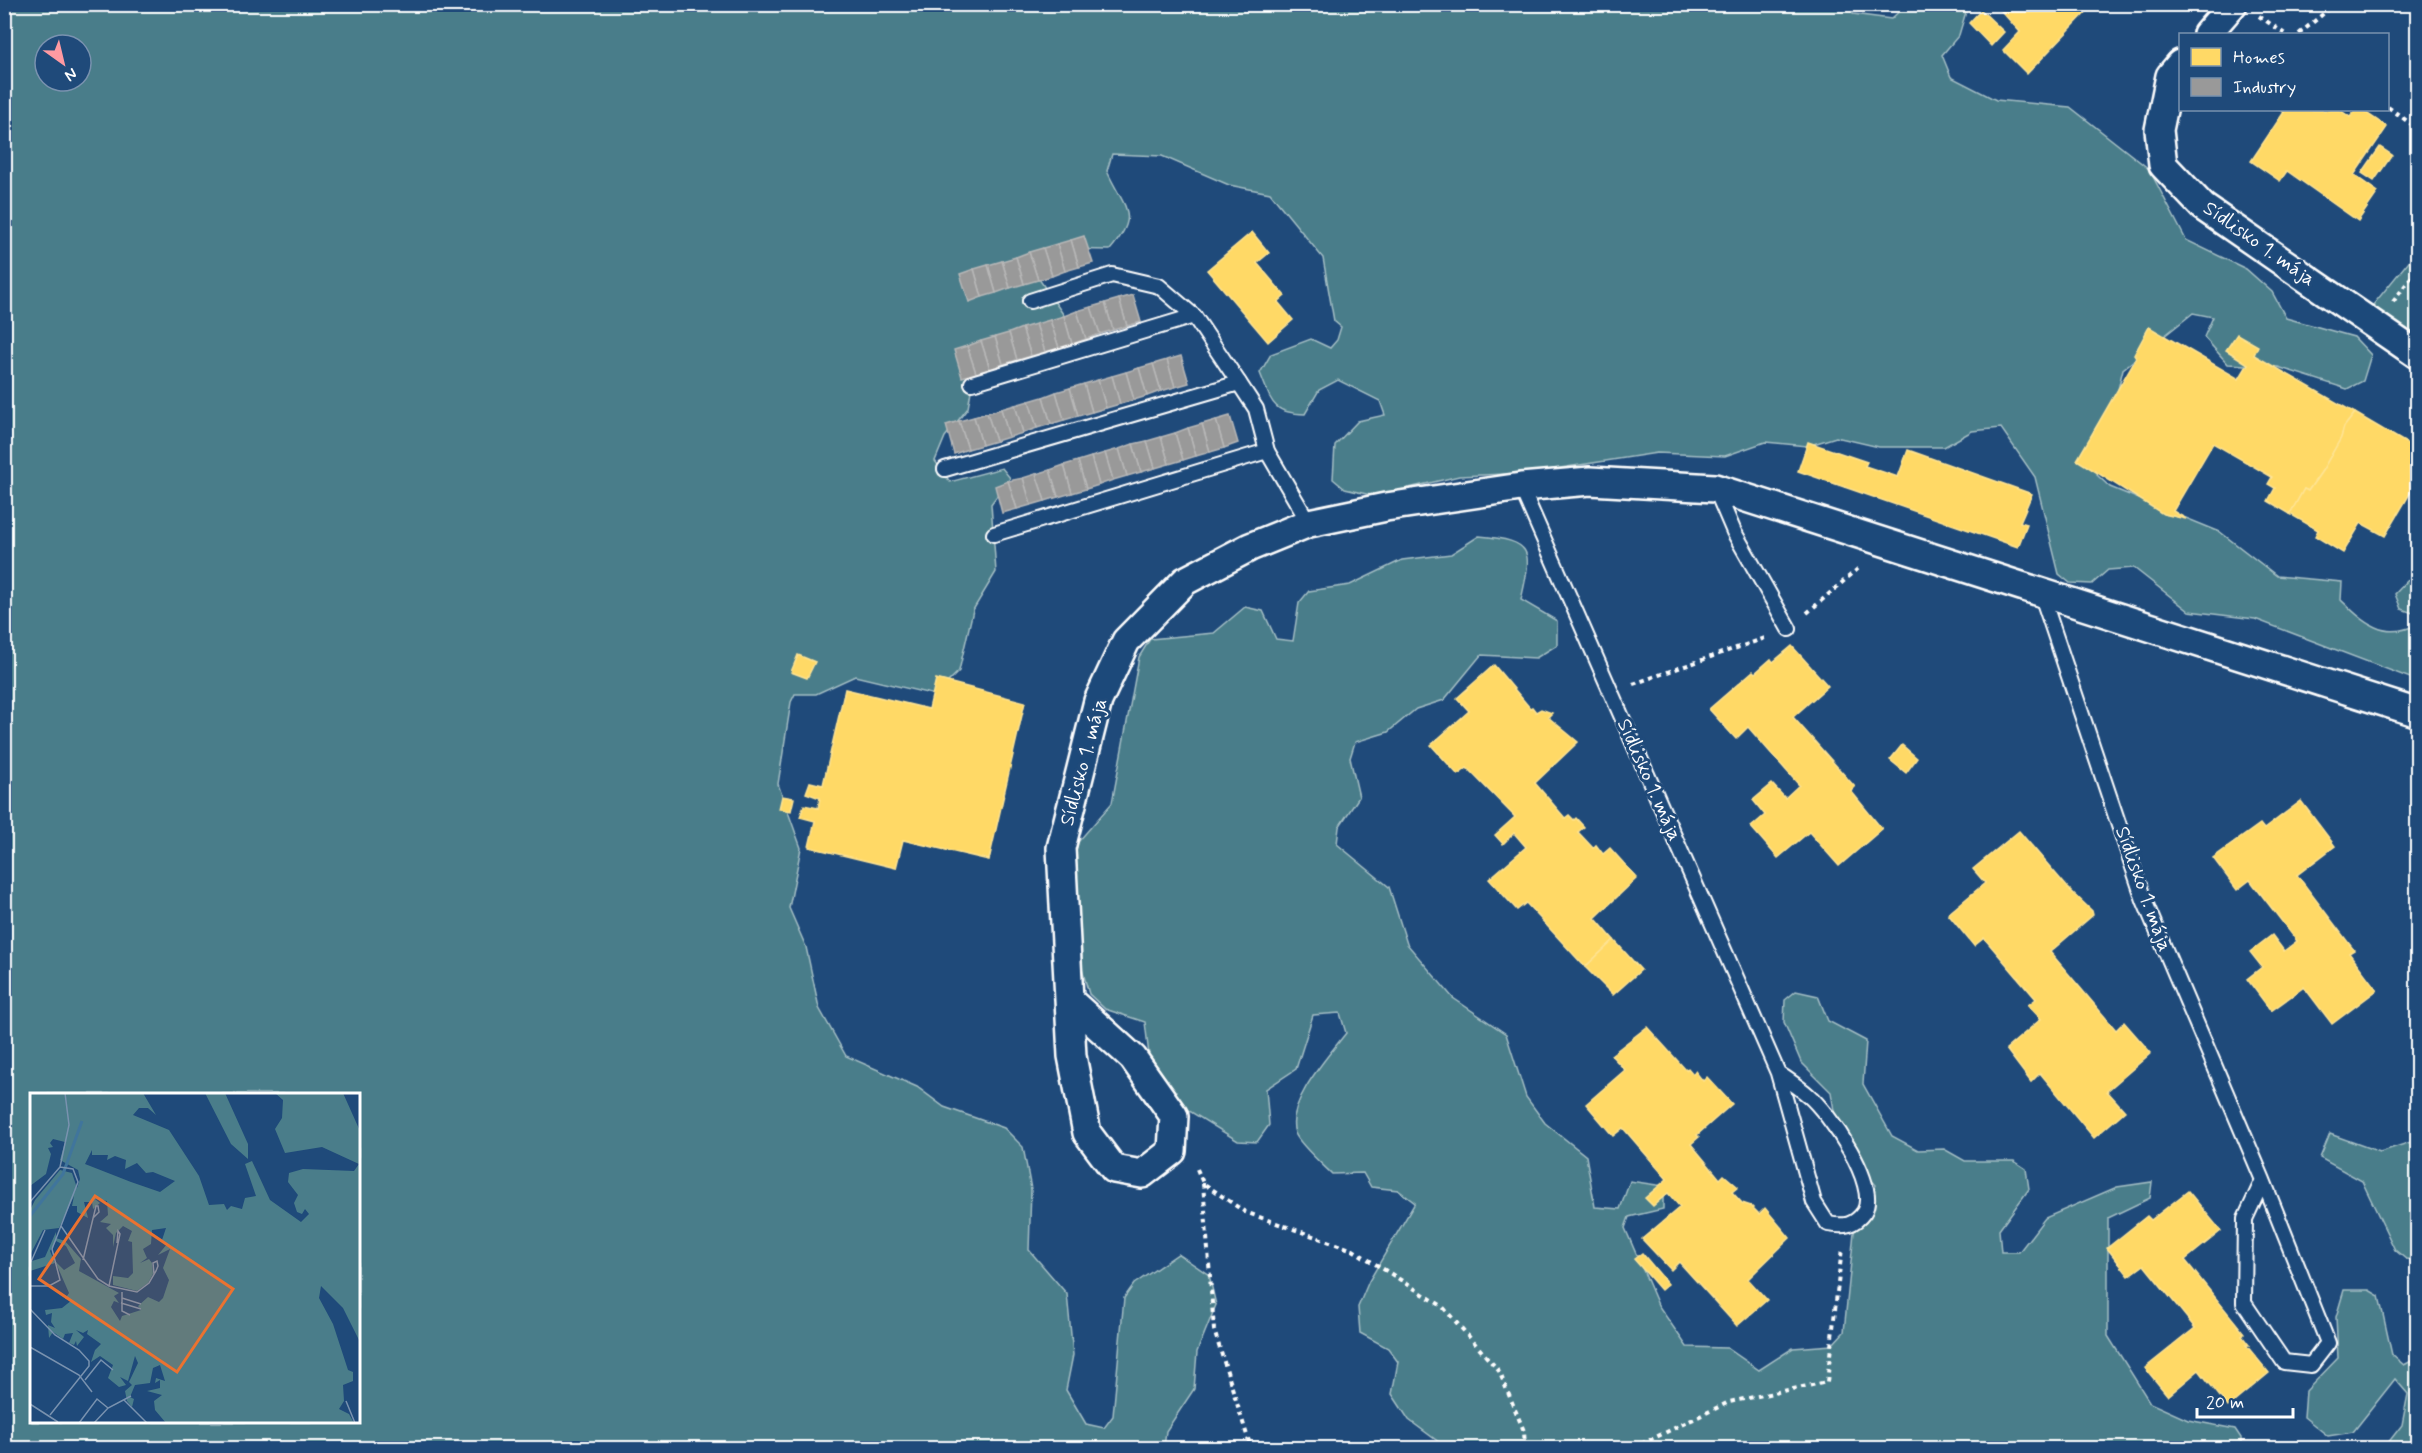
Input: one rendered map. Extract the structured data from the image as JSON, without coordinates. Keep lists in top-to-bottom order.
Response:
{
  "streets": {
    "street": ["Sídlisko 1. mája"]
  },
  "legend": ["Homes", "Industry"],
  "scale_bar": "20 m",
  "north": "bottom right"
}
